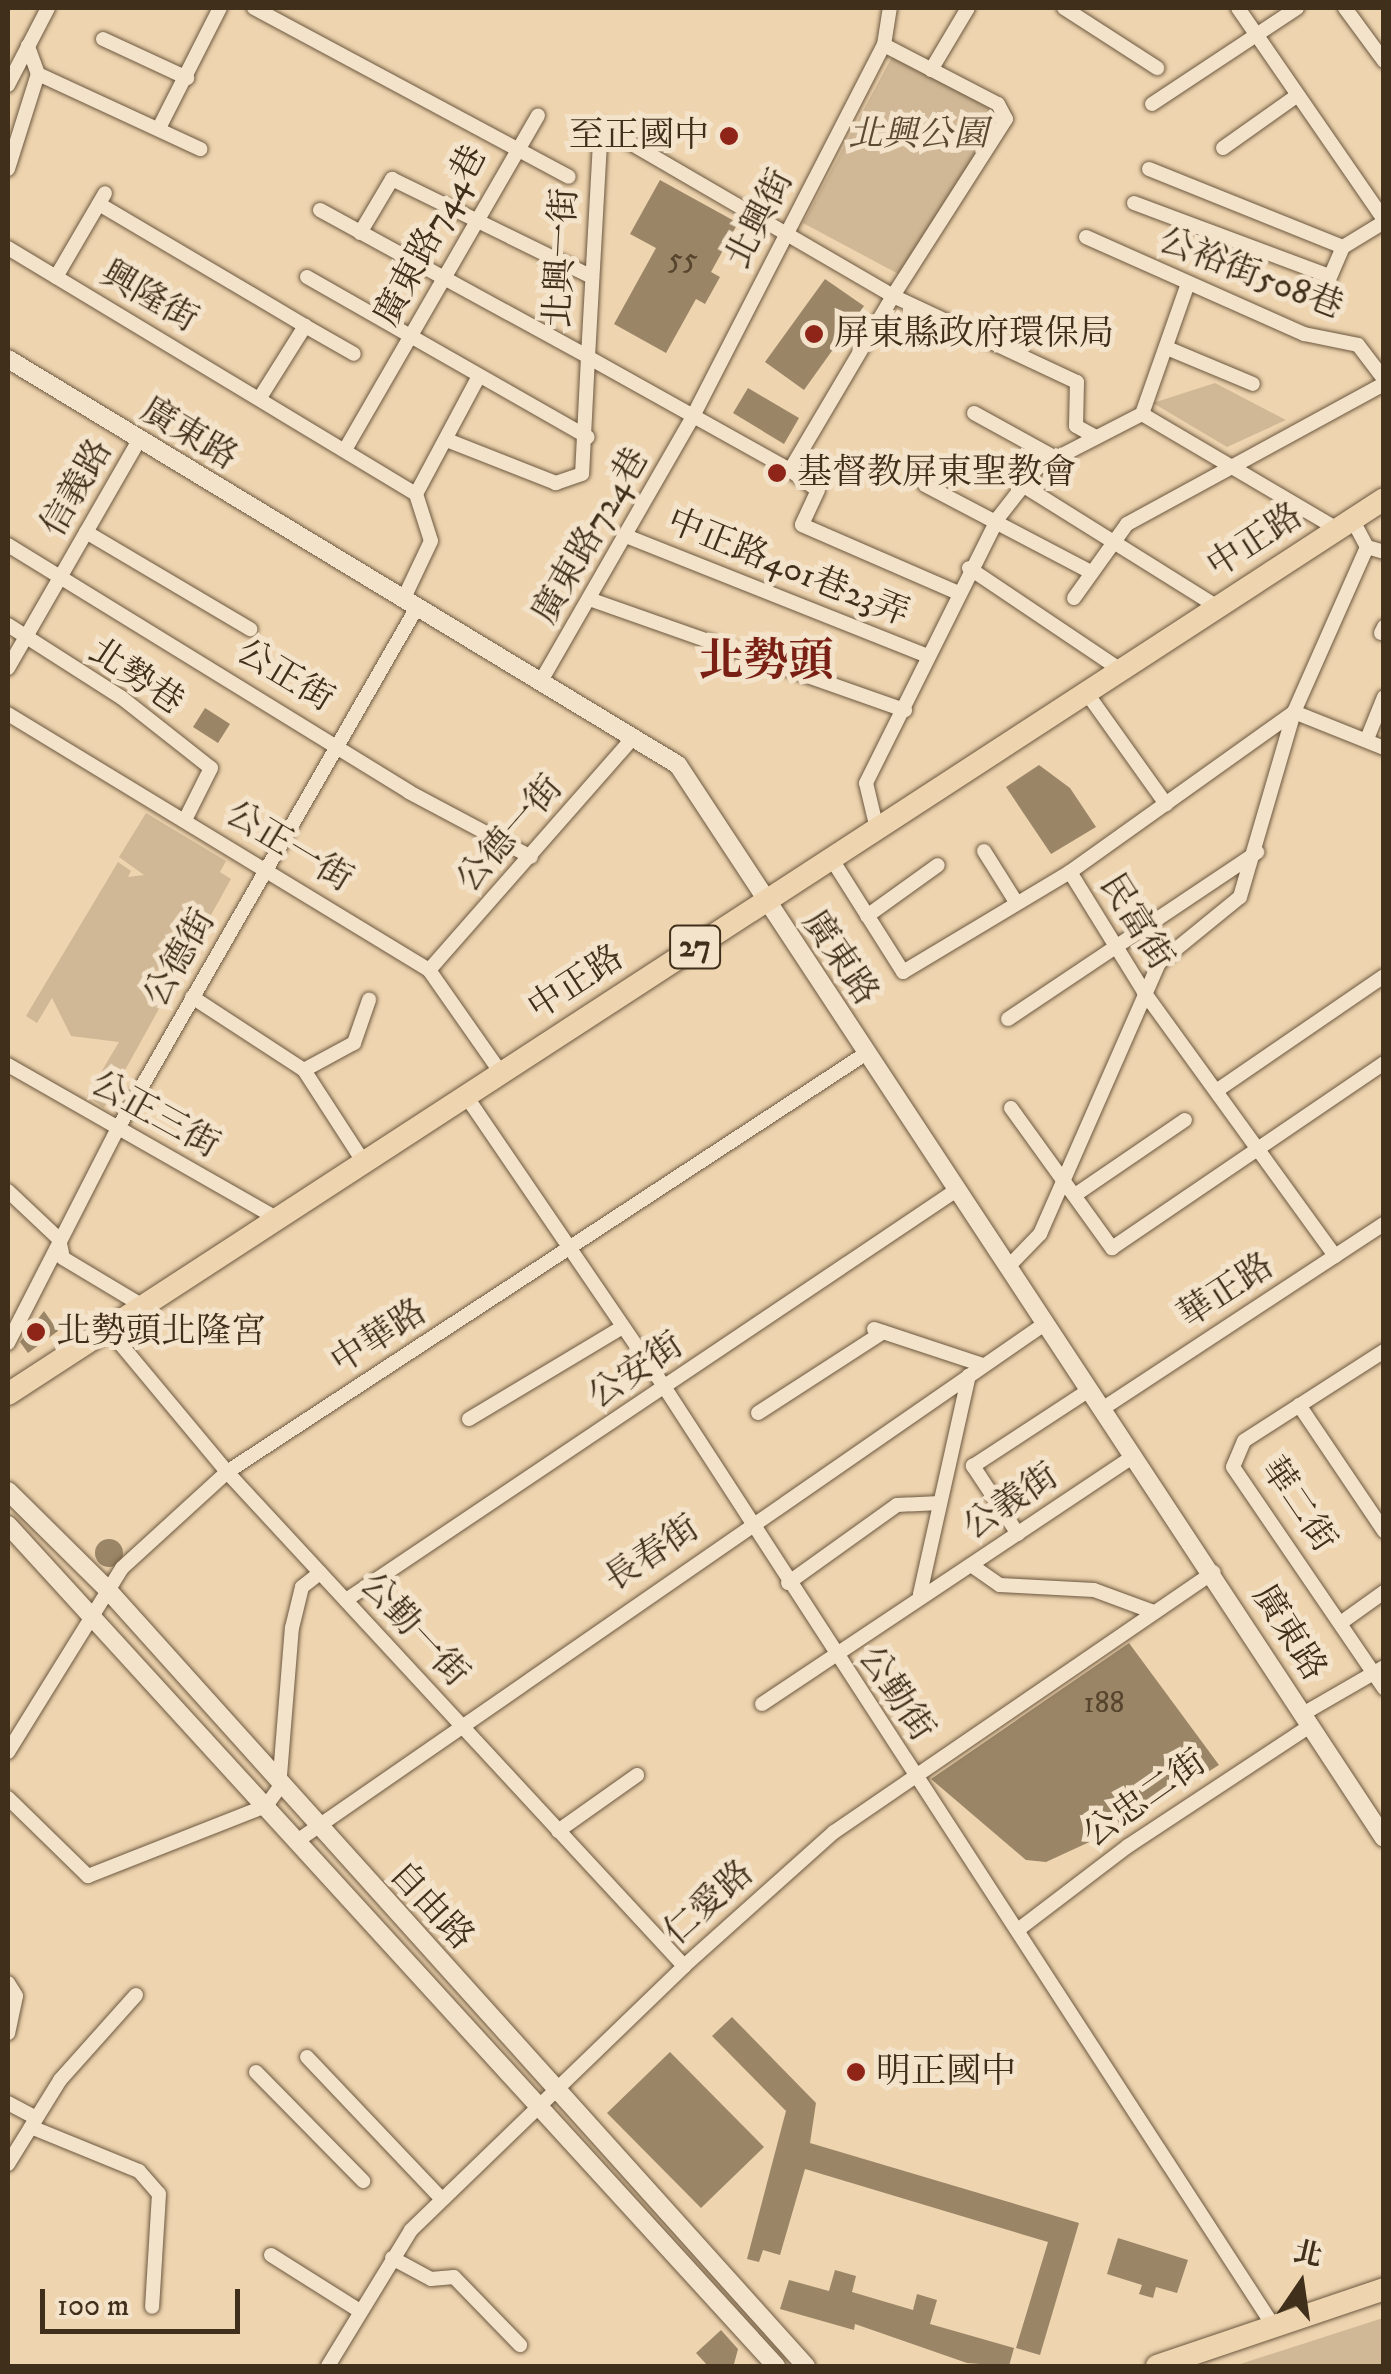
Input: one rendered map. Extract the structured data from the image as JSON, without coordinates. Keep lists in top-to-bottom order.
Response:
{
  "streets": {
    "main road": ["中正路", "27"],
    "street": [
      "北興街",
      "廣東路744巷",
      "北興一街",
      "公裕街508巷",
      "興隆街",
      "廣東路",
      "信義路",
      "廣東路724巷",
      "中正路401巷23弄",
      "公正街",
      "北勢巷",
      "公德一街",
      "公正一街",
      "民富街",
      "公德街",
      "公正三街",
      "華正路",
      "中華路",
      "公安街",
      "公義街",
      "華二街",
      "長春街",
      "公勤一街",
      "公勤街",
      "公忠二街",
      "仁愛路",
      "自由路"
    ]
  },
  "crossings": [
    ["北興街", "北興一街"],
    ["北興街", "廣東路724巷"],
    ["北興一街", "廣東路724巷"],
    ["廣東路", "信義路"],
    ["廣東路", "廣東路724巷"],
    ["廣東路", "中正路"],
    ["廣東路", "公德一街"],
    ["廣東路", "公德街"],
    ["廣東路", "華正路"],
    ["廣東路", "中華路"],
    ["廣東路", "公安街"],
    ["廣東路", "公義街"],
    ["廣東路", "長春街"],
    ["廣東路", "公忠二街"],
    ["廣東路", "仁愛路"],
    ["信義路", "公正街"],
    ["信義路", "北勢巷"],
    ["廣東路724巷", "中正路401巷23弄"],
    ["中正路", "公正一街"],
    ["中正路", "公正三街"],
    ["中正路", "公勤一街"],
    ["中正路", "公勤街"],
    ["公正街", "公德一街"],
    ["公正街", "公德街"],
    ["北勢巷", "公正一街"],
    ["公德一街", "公正一街"],
    ["公正一街", "公德街"],
    ["民富街", "華正路"],
    ["公德街", "公正三街"],
    ["中華路", "公勤一街"],
    ["中華路", "公勤街"],
    ["中華路", "自由路"],
    ["公安街", "公勤一街"],
    ["公安街", "公勤街"],
    ["公義街", "長春街"],
    ["公義街", "公勤街"],
    ["華二街", "公忠二街"],
    ["長春街", "公勤一街"],
    ["長春街", "公勤街"],
    ["長春街", "自由路"],
    ["公勤一街", "仁愛路"],
    ["公勤街", "公忠二街"],
    ["公勤街", "仁愛路"],
    ["仁愛路", "自由路"]
  ],
  "districts": ["北勢頭"],
  "parks": ["北興公園"],
  "places": [
    "至正國中",
    "屏東縣政府環保局",
    "基督教屏東聖教會",
    "北勢頭北隆宮",
    "明正國中"
  ],
  "house_numbers": ["55", "188"],
  "scale_bar": "100 m",
  "north": "top"
}
